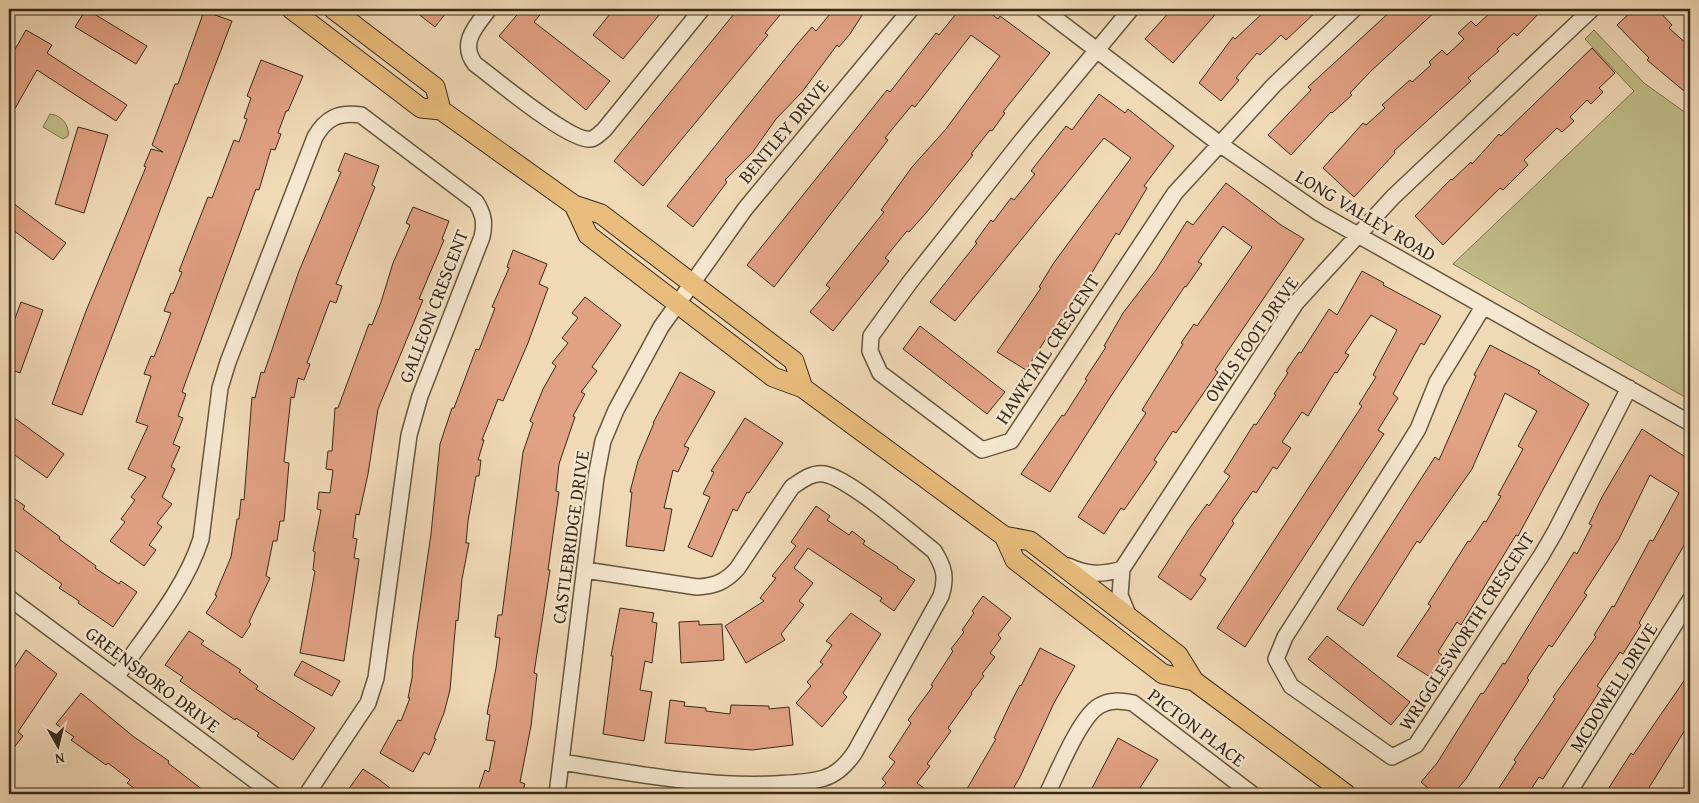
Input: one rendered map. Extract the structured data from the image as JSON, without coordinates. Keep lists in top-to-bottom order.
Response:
{
  "streets": {
    "street": [
      "BENTLEY DRIVE",
      "LONG VALLEY ROAD",
      "GALLEON CRESCENT",
      "OWLS FOOT DRIVE",
      "HAWKTAIL CRESCENT",
      "CASTLEBRIDGE DRIVE",
      "WRIGGLESWORTH CRESCENT",
      "GREENSBORO DRIVE",
      "MCDOWELL DRIVE",
      "PICTON PLACE"
    ]
  },
  "crossings": [
    ["BENTLEY DRIVE", "CASTLEBRIDGE DRIVE"],
    ["LONG VALLEY ROAD", "OWLS FOOT DRIVE"],
    ["LONG VALLEY ROAD", "HAWKTAIL CRESCENT"],
    ["LONG VALLEY ROAD", "WRIGGLESWORTH CRESCENT"],
    ["GALLEON CRESCENT", "GREENSBORO DRIVE"]
  ],
  "north": "bottom"
}
